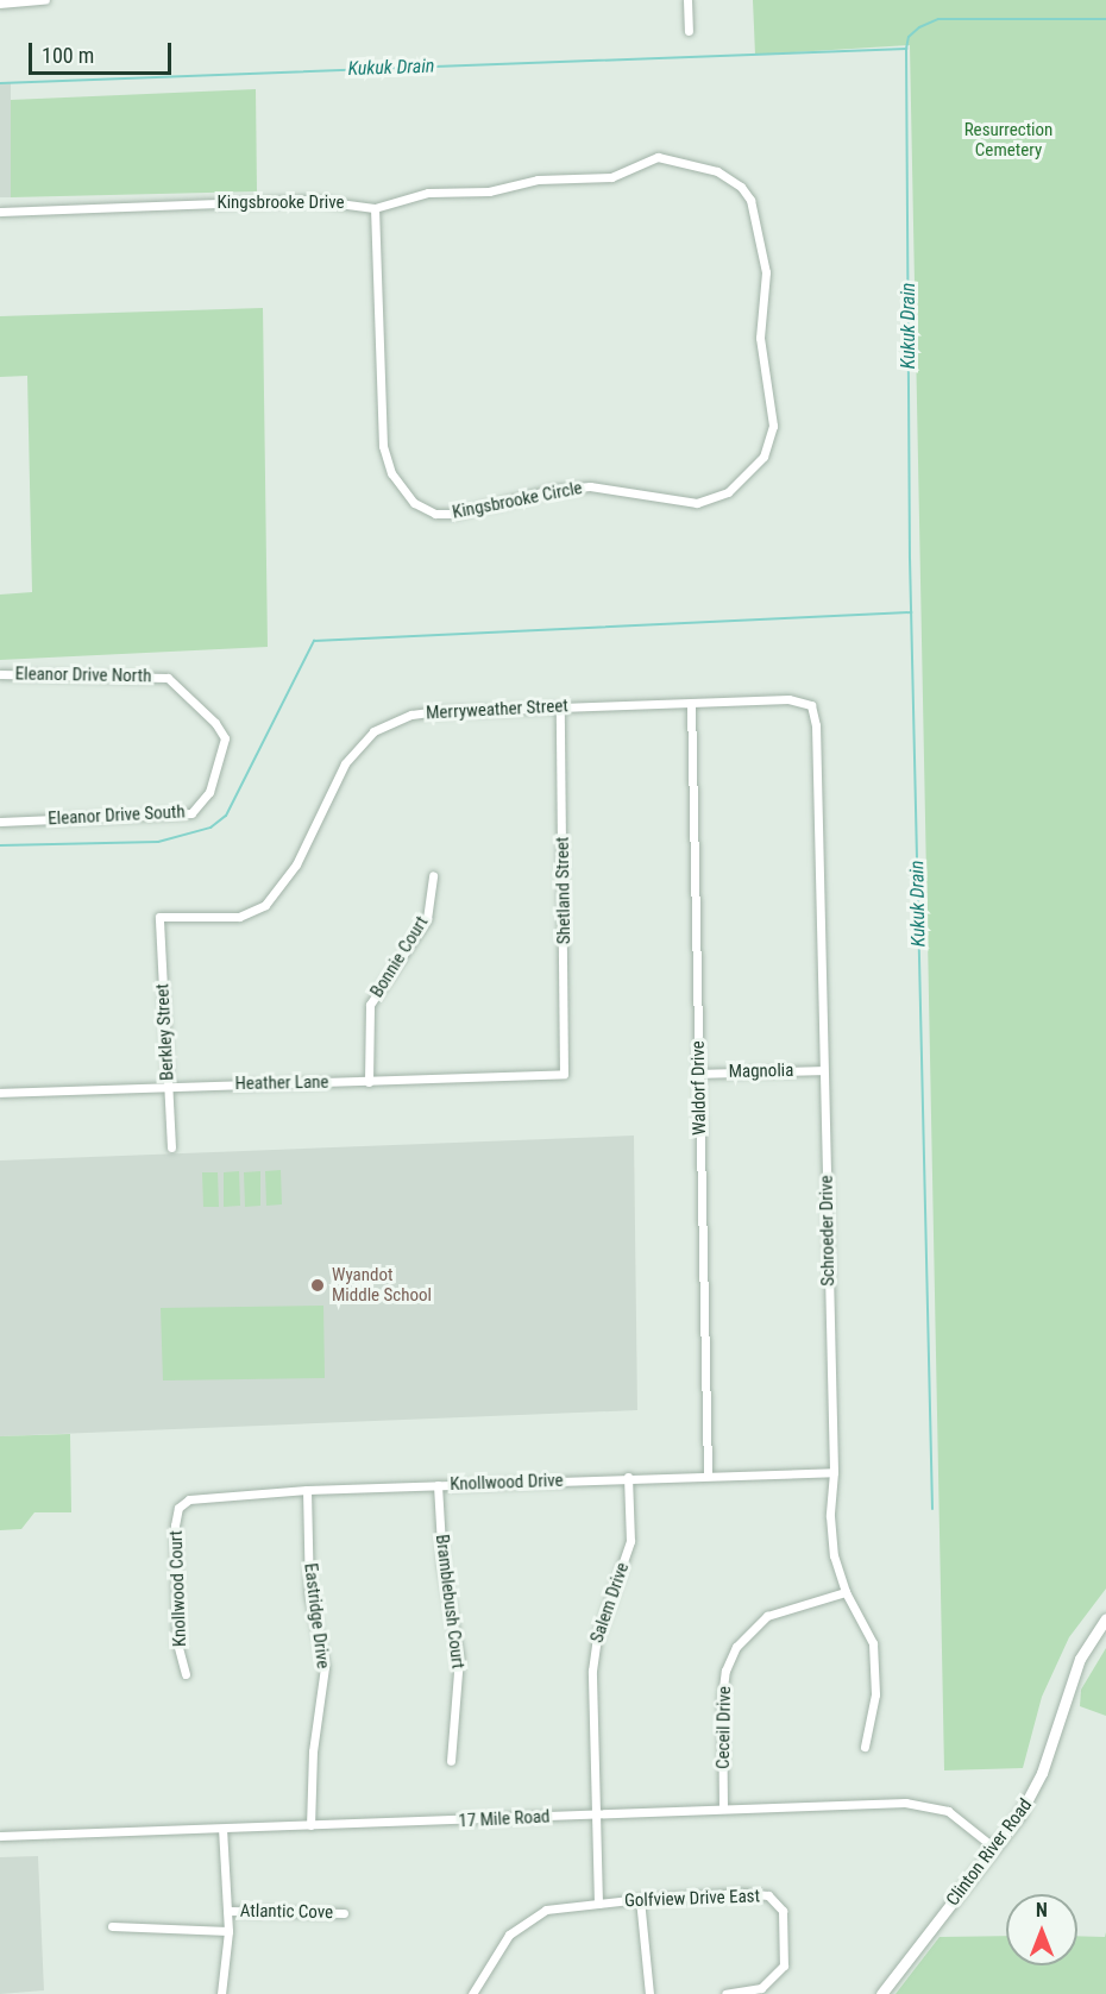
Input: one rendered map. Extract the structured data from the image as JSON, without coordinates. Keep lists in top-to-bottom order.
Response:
{
  "streets": {
    "street": [
      "Kingsbrooke Drive",
      "Kingsbrooke Circle",
      "Eleanor Drive North",
      "Merryweather Street",
      "Eleanor Drive South",
      "Shetland Street",
      "Bonnie Court",
      "Berkley Street",
      "Magnolia",
      "Heather Lane",
      "Waldorf Drive",
      "Schroeder Drive",
      "Knollwood Drive",
      "Knollwood Court",
      "Bramblebush Court",
      "Salem Drive",
      "Eastridge Drive",
      "Ceceil Drive",
      "17 Mile Road",
      "Clinton River Road",
      "Golfview Drive East",
      "Atlantic Cove"
    ]
  },
  "crossings": [
    ["Kingsbrooke Drive", "Kingsbrooke Circle"],
    ["Eleanor Drive North", "Eleanor Drive South"],
    ["Merryweather Street", "Shetland Street"],
    ["Merryweather Street", "Berkley Street"],
    ["Merryweather Street", "Waldorf Drive"],
    ["Merryweather Street", "Schroeder Drive"],
    ["Shetland Street", "Heather Lane"],
    ["Bonnie Court", "Heather Lane"],
    ["Berkley Street", "Heather Lane"],
    ["Magnolia", "Waldorf Drive"],
    ["Magnolia", "Schroeder Drive"],
    ["Waldorf Drive", "Knollwood Drive"],
    ["Schroeder Drive", "Knollwood Drive"],
    ["Schroeder Drive", "Ceceil Drive"],
    ["Knollwood Drive", "Knollwood Court"],
    ["Knollwood Drive", "Bramblebush Court"],
    ["Knollwood Drive", "Salem Drive"],
    ["Knollwood Drive", "Eastridge Drive"],
    ["Salem Drive", "17 Mile Road"],
    ["Salem Drive", "Golfview Drive East"],
    ["Eastridge Drive", "17 Mile Road"],
    ["Ceceil Drive", "17 Mile Road"],
    ["17 Mile Road", "Clinton River Road"]
  ],
  "water": ["Kukuk Drain"],
  "parks": ["Resurrection Cemetery"],
  "places": ["Wyandot Middle School"],
  "scale_bar": "100 m",
  "north": "top"
}
